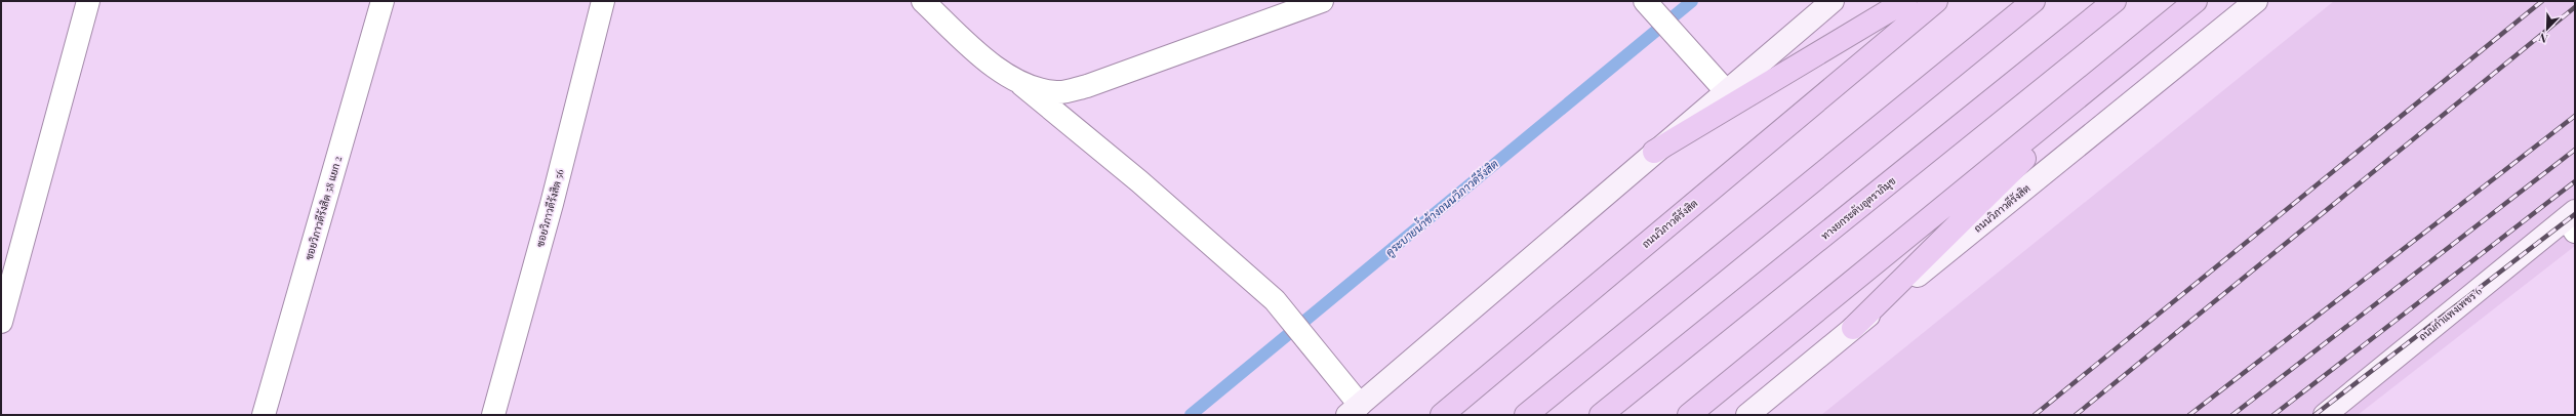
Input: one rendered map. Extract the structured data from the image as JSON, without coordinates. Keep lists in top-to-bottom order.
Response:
{
  "streets": {
    "highway": ["ทางยกระดับอุตราภิมุข", "ถนนวิภาวดีรังสิต"],
    "main road": ["ถนนกำแพงเพชร 6"],
    "street": ["ซอยวิภาวดีรังสิต 58 แยก 2", "ซอยวิภาวดีรังสิต 56"]
  },
  "water": ["คูระบายน้ำข้างถนนวิภาวดีรังสิต"],
  "north": "bottom left"
}
